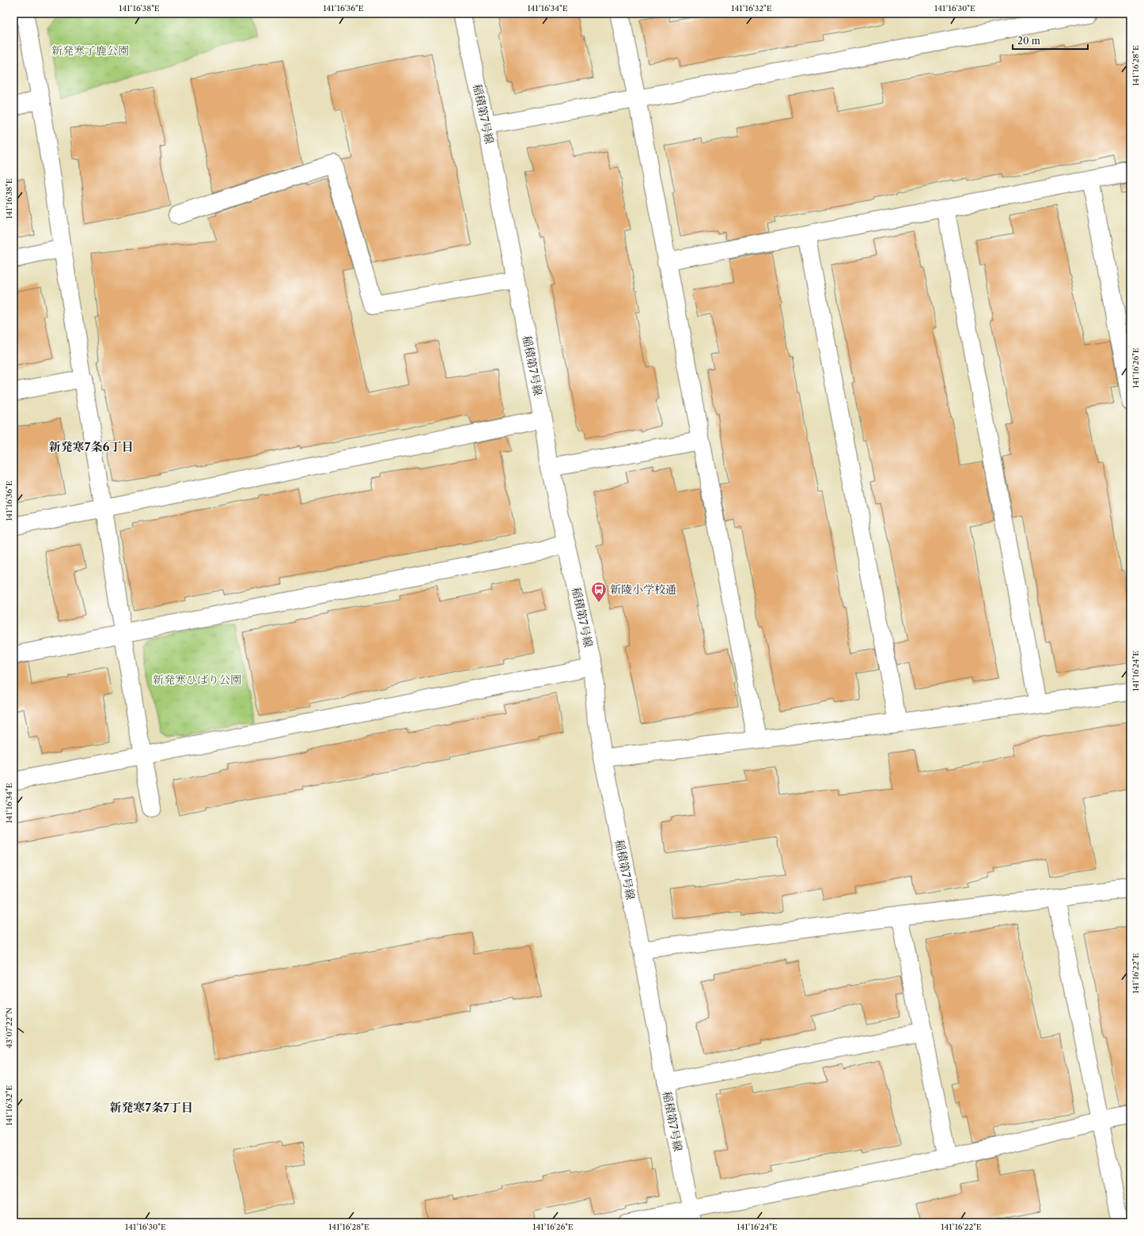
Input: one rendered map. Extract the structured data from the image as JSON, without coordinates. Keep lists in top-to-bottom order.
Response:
{
  "streets": {
    "street": ["稲積第7号線"]
  },
  "districts": ["新発寒7条6丁目", "新発寒7条7丁目"],
  "parks": ["新発寒子鹿公園", "新発寒ひばり公園"],
  "places": {
    "bus stop": ["新陵小学校通"]
  },
  "scale_bar": "20 m",
  "coordinates": [
    "141°16'38\"E",
    "141°16'36\"E",
    "141°16'34\"E",
    "141°16'32\"E",
    "141°16'30\"E",
    "141°16'28\"E",
    "141°16'26\"E",
    "141°16'24\"E",
    "141°16'22\"E",
    "43°07'22\"N"
  ]
}
